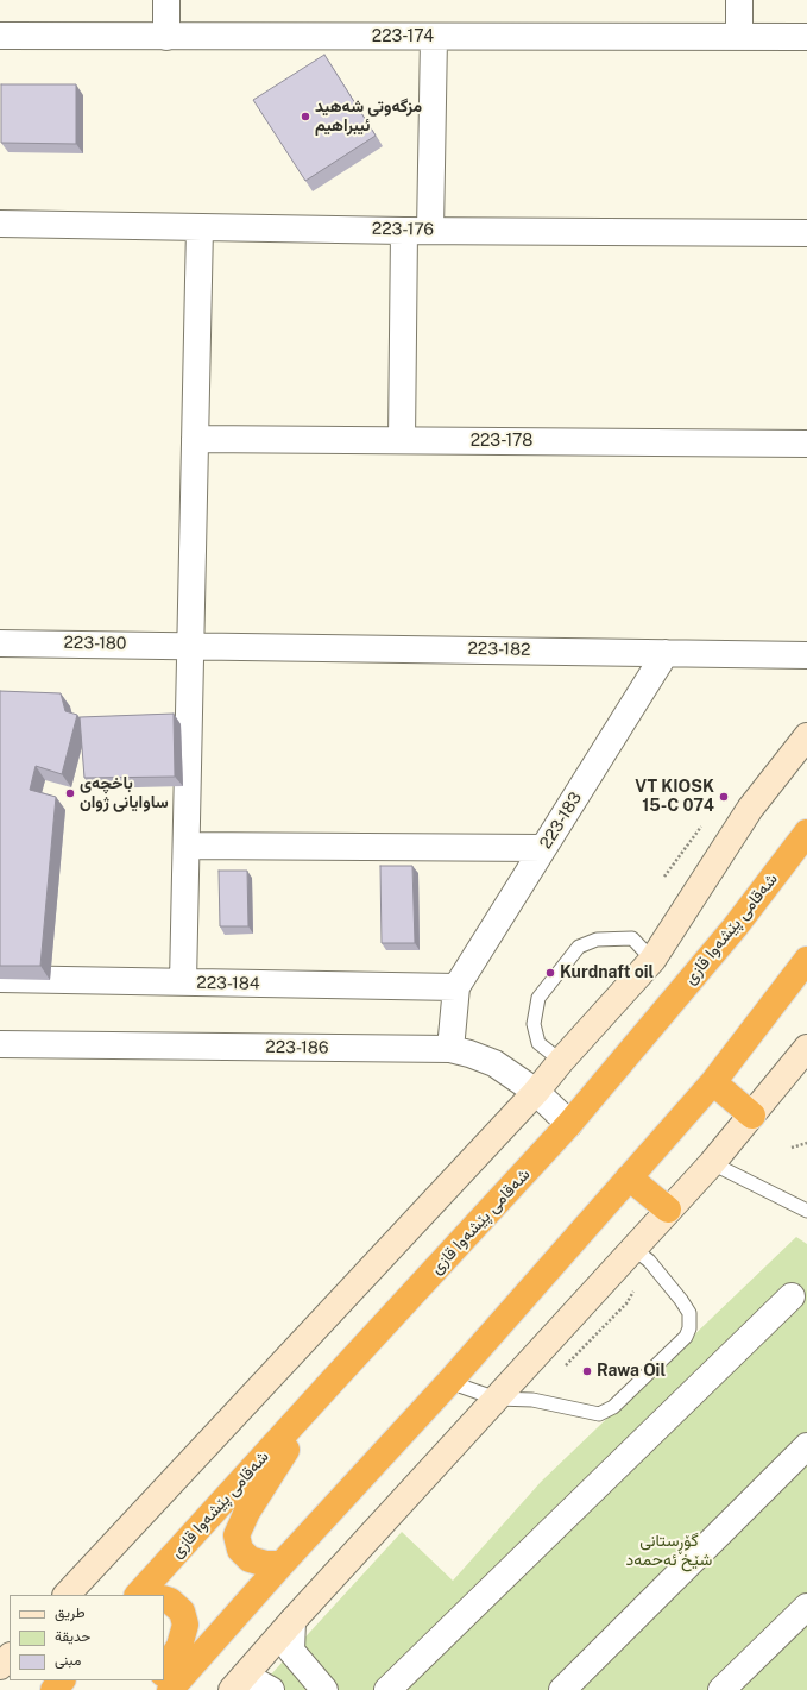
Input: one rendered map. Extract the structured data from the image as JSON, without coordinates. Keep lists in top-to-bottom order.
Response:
{
  "streets": {
    "highway": ["شەقامی پێشەوا قازی"],
    "street": [
      "223-174",
      "223-176",
      "223-178",
      "223-180",
      "223-182",
      "223-183",
      "223-184",
      "223-186"
    ]
  },
  "crossings": [
    ["223-180", "223-182"],
    ["223-182", "223-183"],
    ["223-183", "223-184"],
    ["شەقامی پێشەوا قازی", "223-186"]
  ],
  "parks": ["گۆڕستانی شێخ ئەحمەد"],
  "places": [
    "مزگەوتی شەهید ئیبراهیم",
    "باخچەی ساوایانی ژوان",
    "VT KIOSK 15-C 074",
    "Kurdnaft oil",
    "Rawa Oil"
  ],
  "legend": ["طريق", "حديقة", "مبنى"]
}
